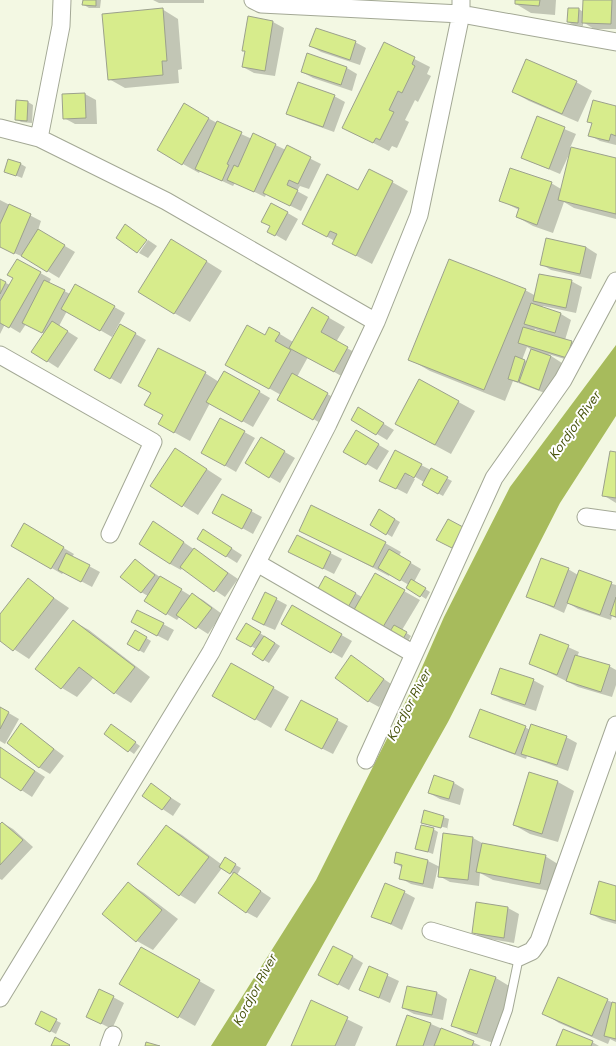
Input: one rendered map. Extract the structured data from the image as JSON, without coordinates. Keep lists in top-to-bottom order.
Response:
{
  "water": ["Kordjor River"]
}
